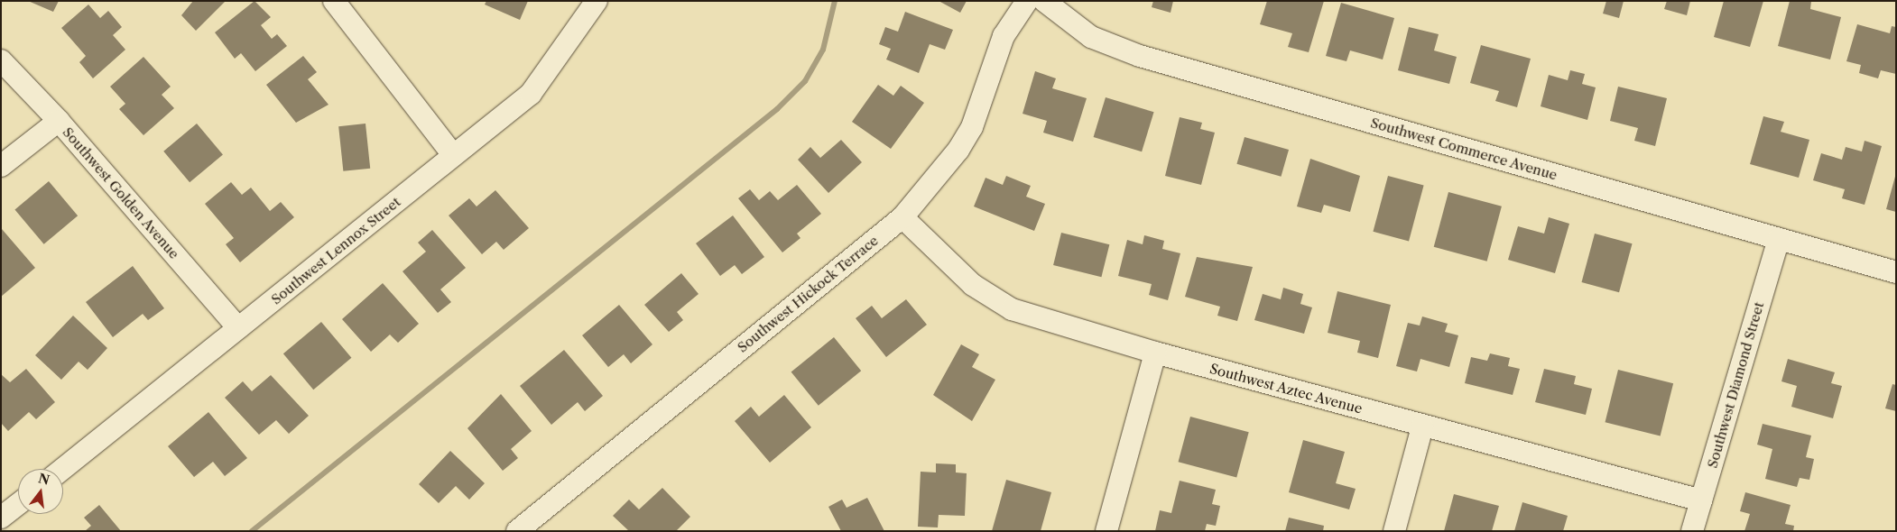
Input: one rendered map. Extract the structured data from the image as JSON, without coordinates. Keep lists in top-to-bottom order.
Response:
{
  "streets": {
    "street": [
      "Southwest Commerce Avenue",
      "Southwest Golden Avenue",
      "Southwest Lennox Street",
      "Southwest Hickock Terrace",
      "Southwest Diamond Street",
      "Southwest Aztec Avenue"
    ]
  },
  "crossings": [
    ["Southwest Commerce Avenue", "Southwest Diamond Street"],
    ["Southwest Golden Avenue", "Southwest Lennox Street"],
    ["Southwest Hickock Terrace", "Southwest Aztec Avenue"],
    ["Southwest Diamond Street", "Southwest Aztec Avenue"]
  ],
  "north": "top"
}
